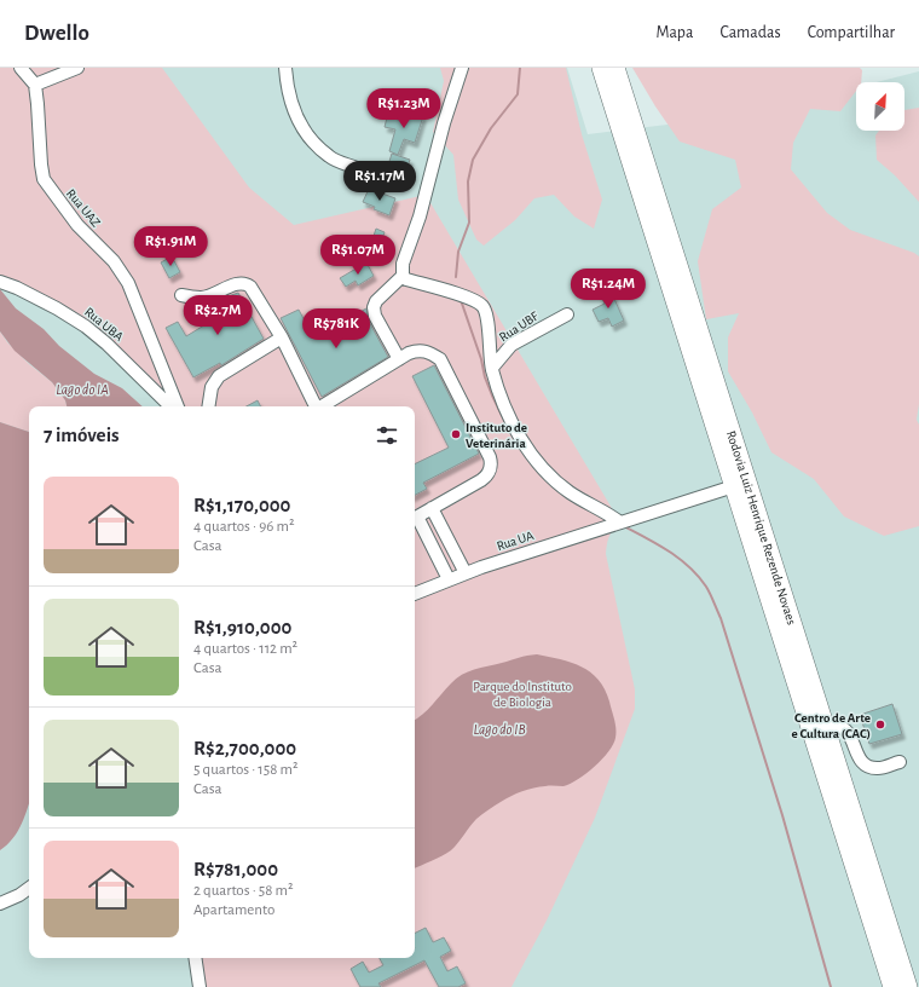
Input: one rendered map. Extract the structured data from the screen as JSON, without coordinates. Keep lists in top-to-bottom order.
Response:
{
  "streets": {
    "highway": ["Rodovia Luiz Henrique Rezende Novaes"],
    "lane": [
      "Rua UAZ",
      "Rua UBA",
      "Rua UBF",
      "Rua UA"
    ]
  },
  "crossings": [
    ["Rodovia Luiz Henrique Rezende Novaes", "Rua UA"]
  ],
  "water": ["Lago do IA", "Lago do IB"],
  "parks": ["Parque do Instituto de Biologia"],
  "places": ["Instituto de Veterinária", "Centro de Arte e Cultura (CAC)"],
  "north": "top right",
  "page": {
    "header": "Dwello",
    "nav": ["Mapa", "Camadas", "Compartilhar"],
    "price": [
      "R$1.23M",
      "R$1.17M",
      "R$1.91M",
      "R$1.07M",
      "R$1.24M",
      "R$2.7M",
      "R$781K"
    ],
    "heading": "7 imóveis",
    "list": [
      {
        "name": "R$1,170,000",
        "note": "4 quartos · 96 m² · Casa"
      },
      {
        "name": "R$1,910,000",
        "note": "4 quartos · 112 m² · Casa"
      },
      {
        "name": "R$2,700,000",
        "note": "5 quartos · 158 m² · Casa"
      },
      {
        "name": "R$781,000",
        "note": "2 quartos · 58 m² · Apartamento"
      }
    ]
  }
}
